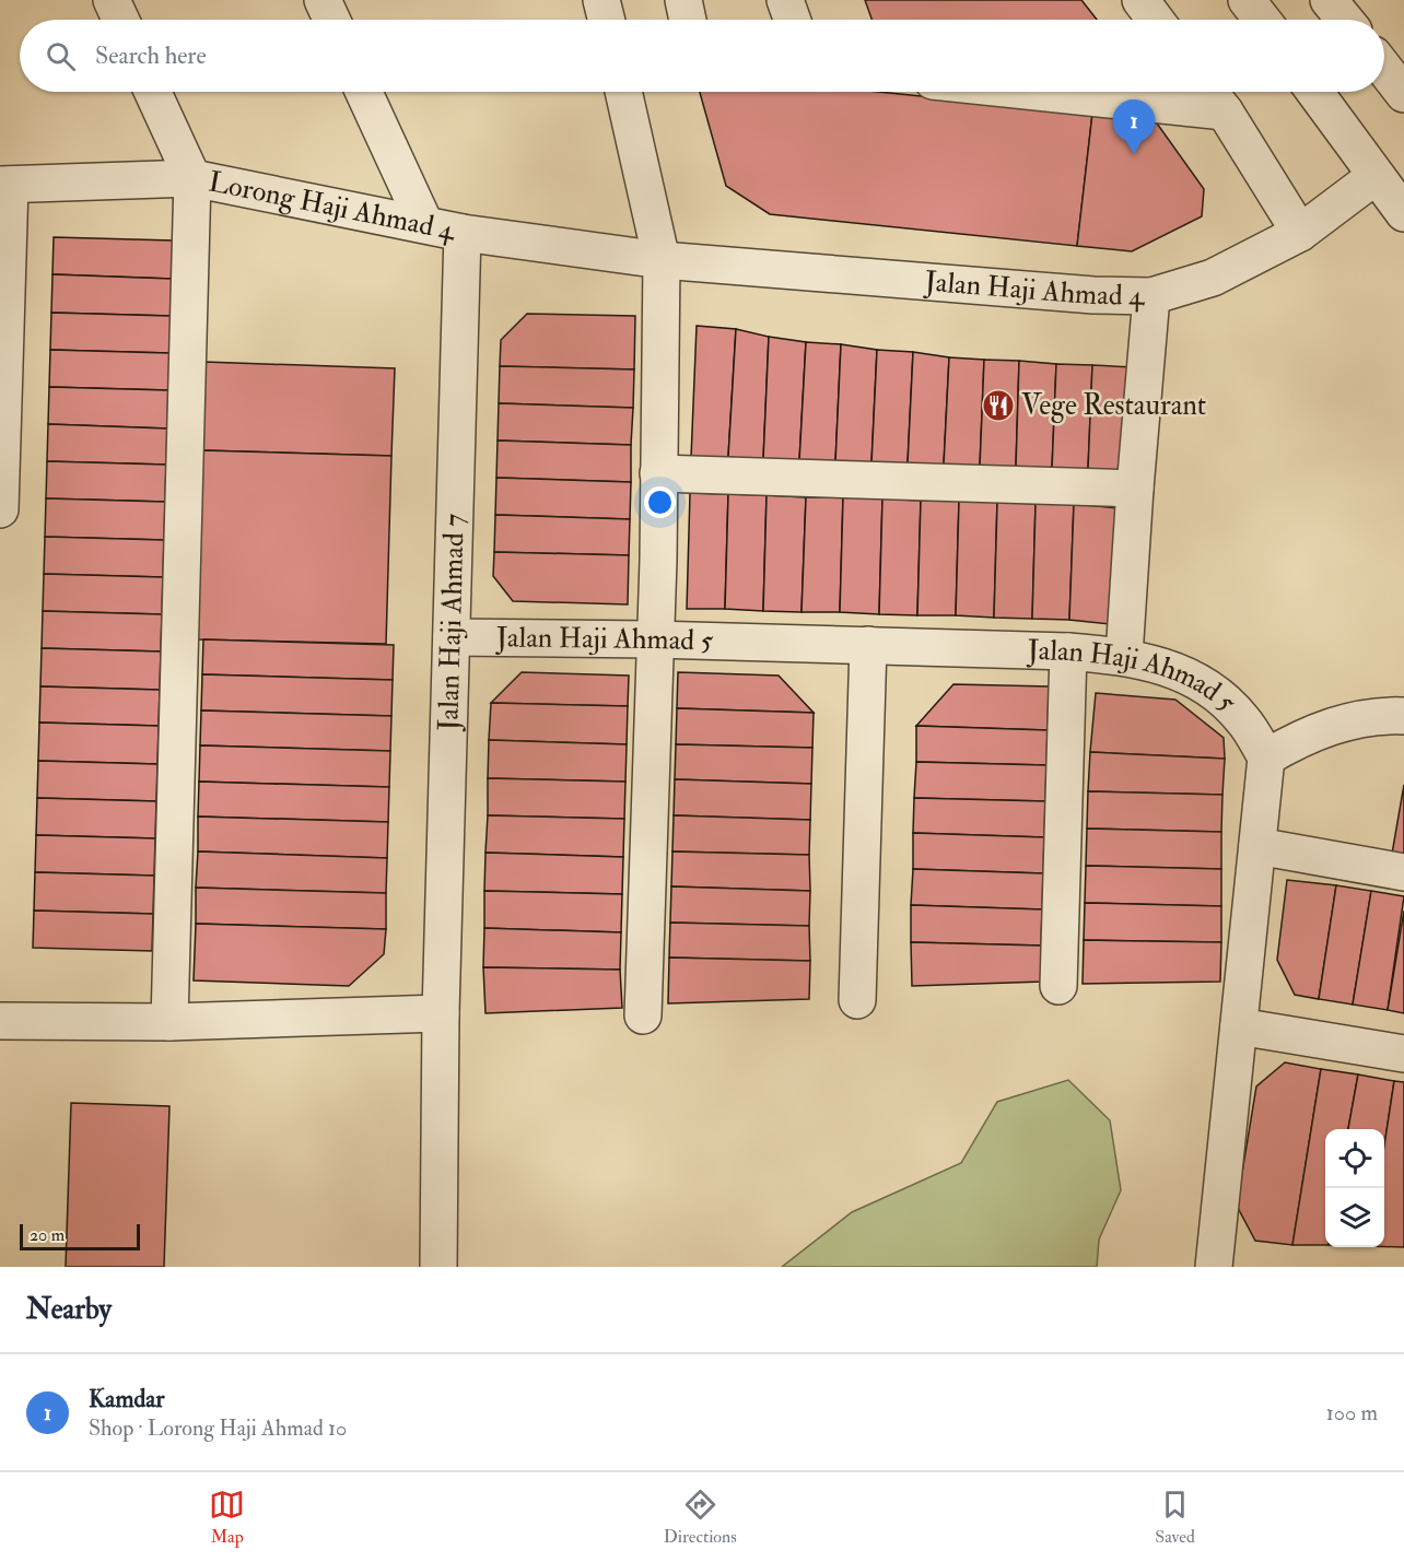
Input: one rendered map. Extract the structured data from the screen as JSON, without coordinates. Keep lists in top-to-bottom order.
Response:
{
  "streets": {
    "street": [
      "Lorong Haji Ahmad 4",
      "Jalan Haji Ahmad 4",
      "Jalan Haji Ahmad 7",
      "Jalan Haji Ahmad 5"
    ]
  },
  "crossings": [
    ["Lorong Haji Ahmad 4", "Jalan Haji Ahmad 4"],
    ["Lorong Haji Ahmad 4", "Jalan Haji Ahmad 7"],
    ["Jalan Haji Ahmad 7", "Jalan Haji Ahmad 5"]
  ],
  "places": {
    "restaurant": ["Vege Restaurant"]
  },
  "scale_bar": "20 m",
  "page": {
    "search": "Search here",
    "pins": "1",
    "scale": "20 m",
    "heading": "Nearby",
    "list": [
      {
        "mark": "1",
        "name": "Kamdar",
        "note": "Shop · Lorong Haji Ahmad 10",
        "value": "100 m"
      }
    ],
    "nav": ["Map", "Directions", "Saved"]
  }
}
